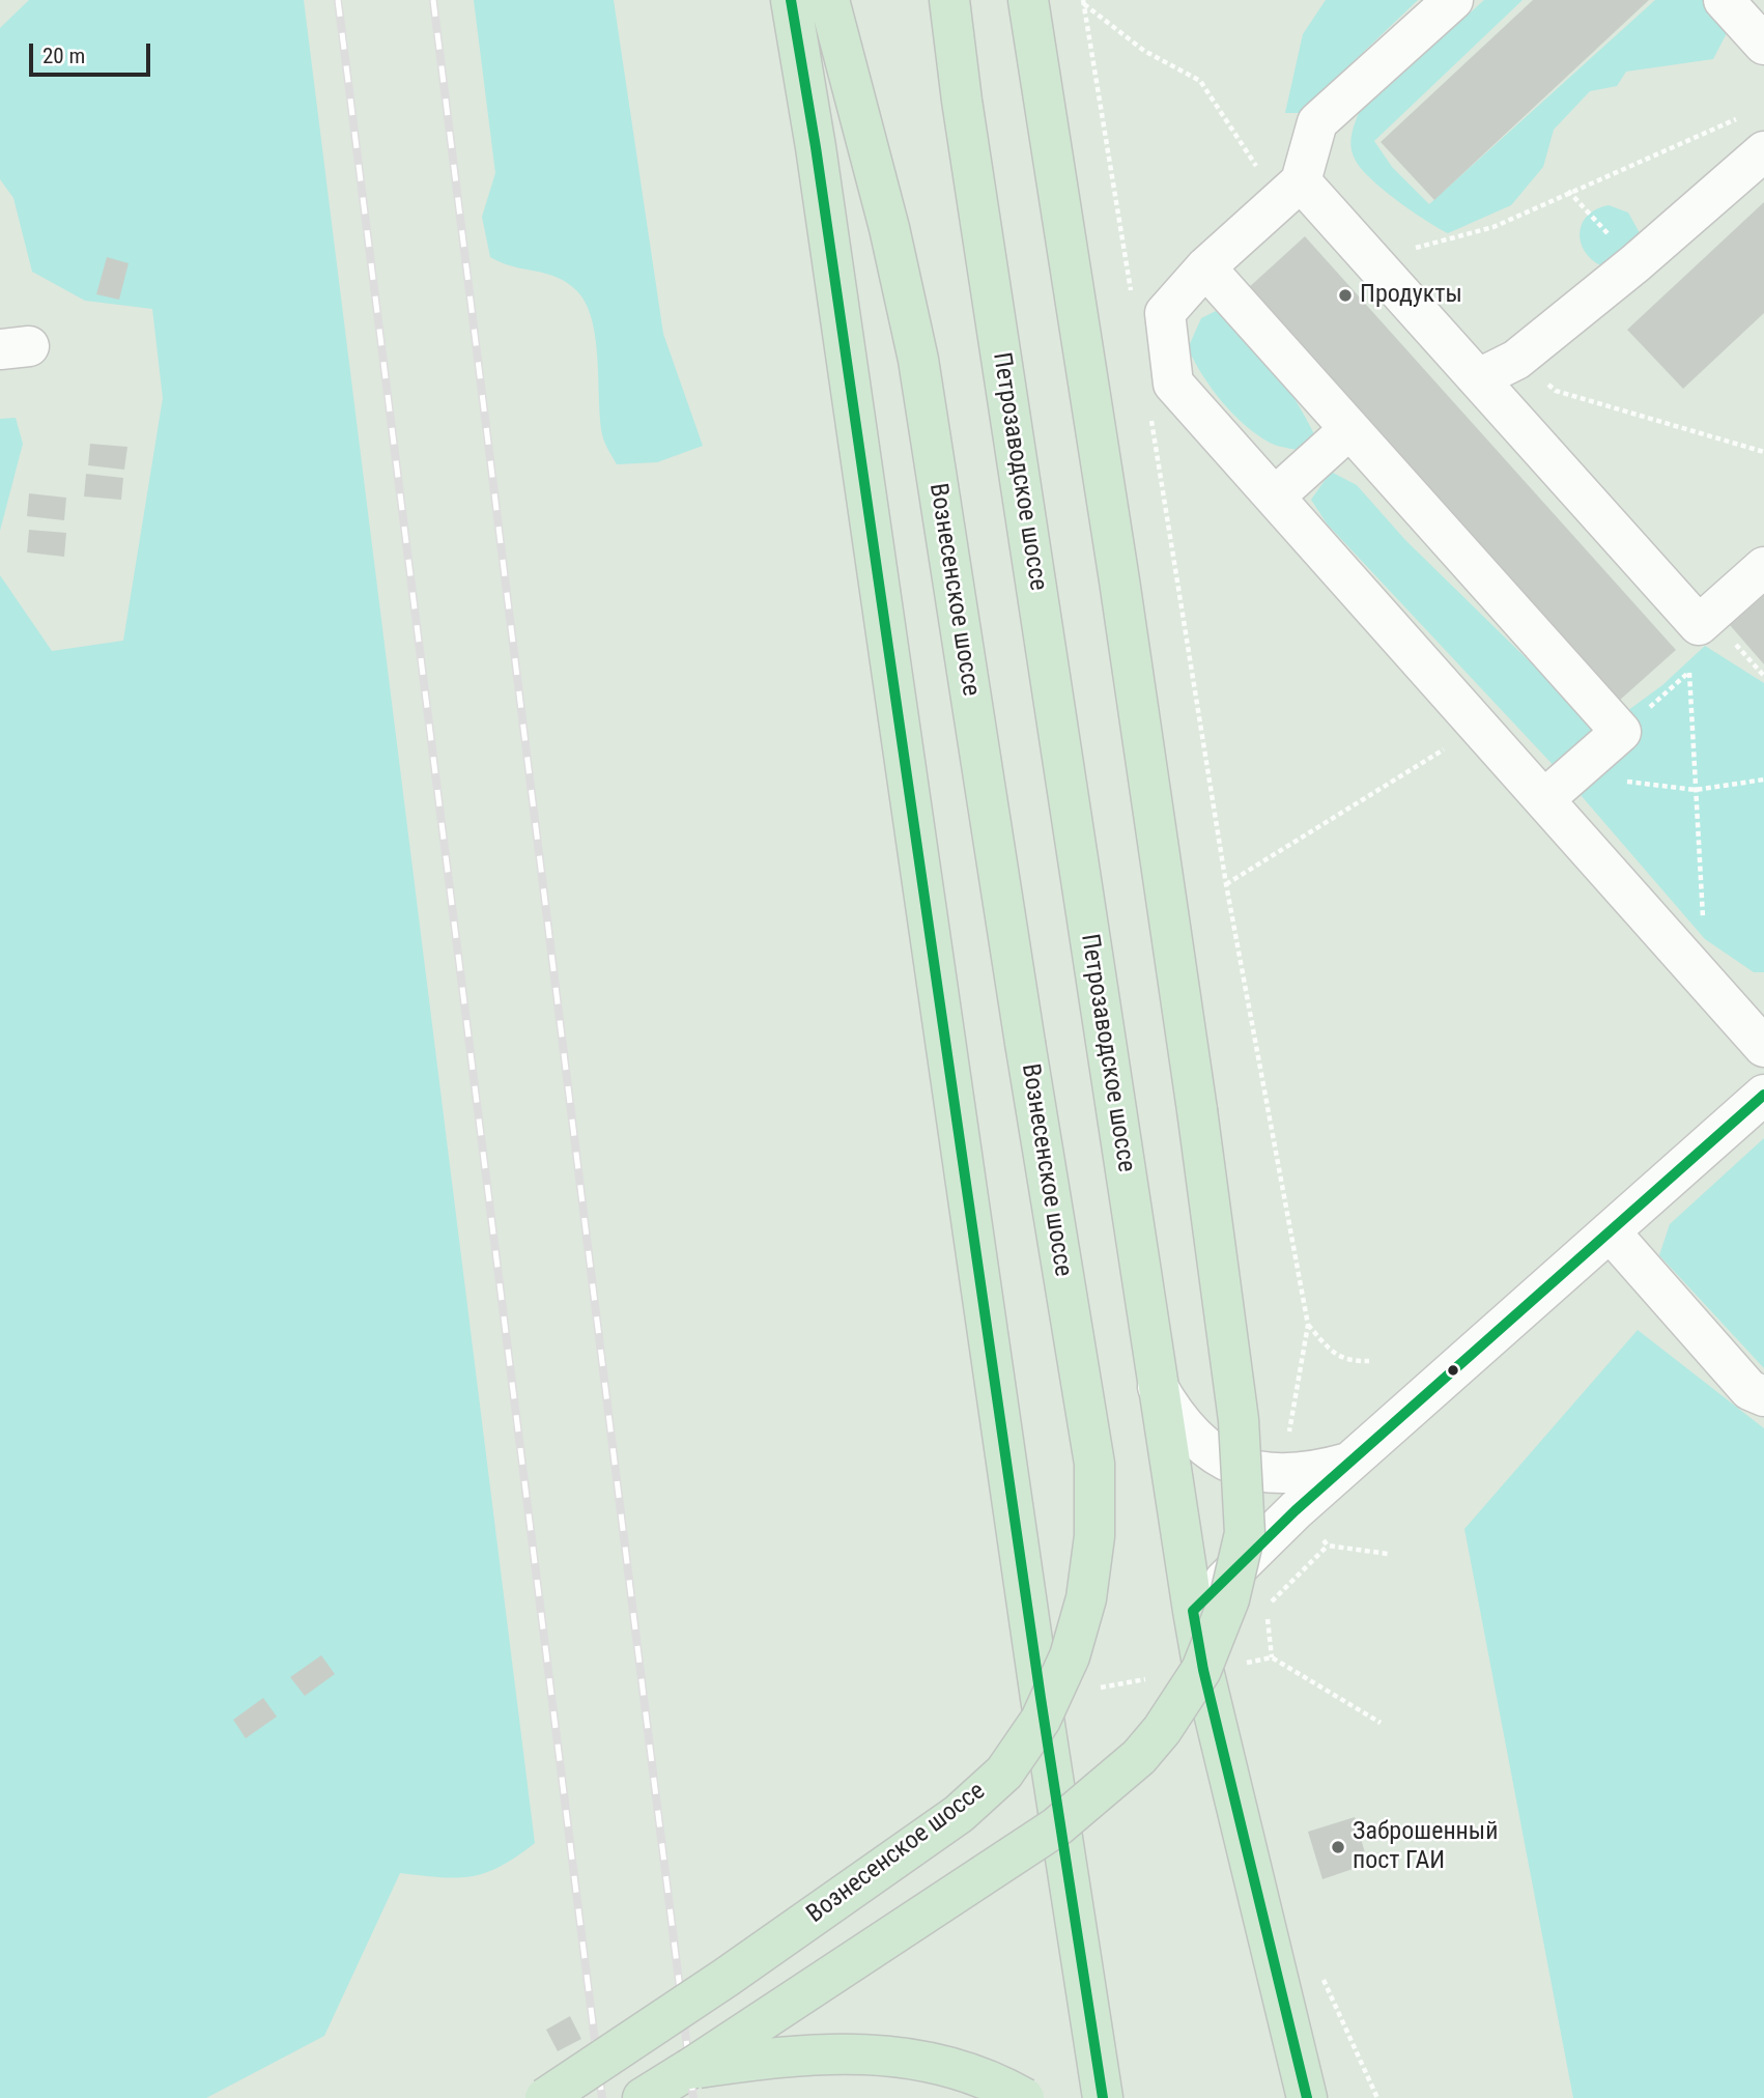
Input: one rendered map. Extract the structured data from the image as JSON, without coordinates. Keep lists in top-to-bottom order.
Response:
{
  "streets": {
    "main road": ["Петрозаводское шоссе", "Вознесенское шоссе"]
  },
  "places": ["Продукты", "Заброшенный пост ГАИ"],
  "scale_bar": "20 m"
}
